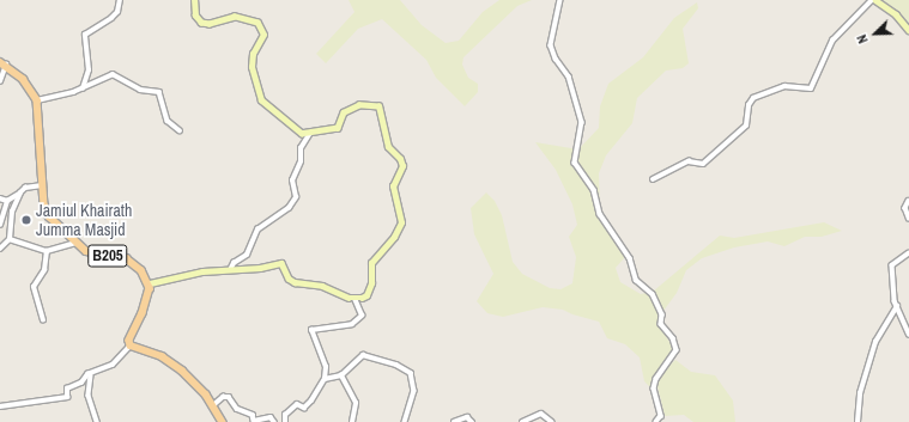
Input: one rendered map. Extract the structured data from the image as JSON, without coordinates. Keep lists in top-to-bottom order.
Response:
{
  "streets": {
    "main road": ["B205"]
  },
  "places": ["Jamiul Khairath Jumma Masjid"],
  "north": "bottom left"
}
